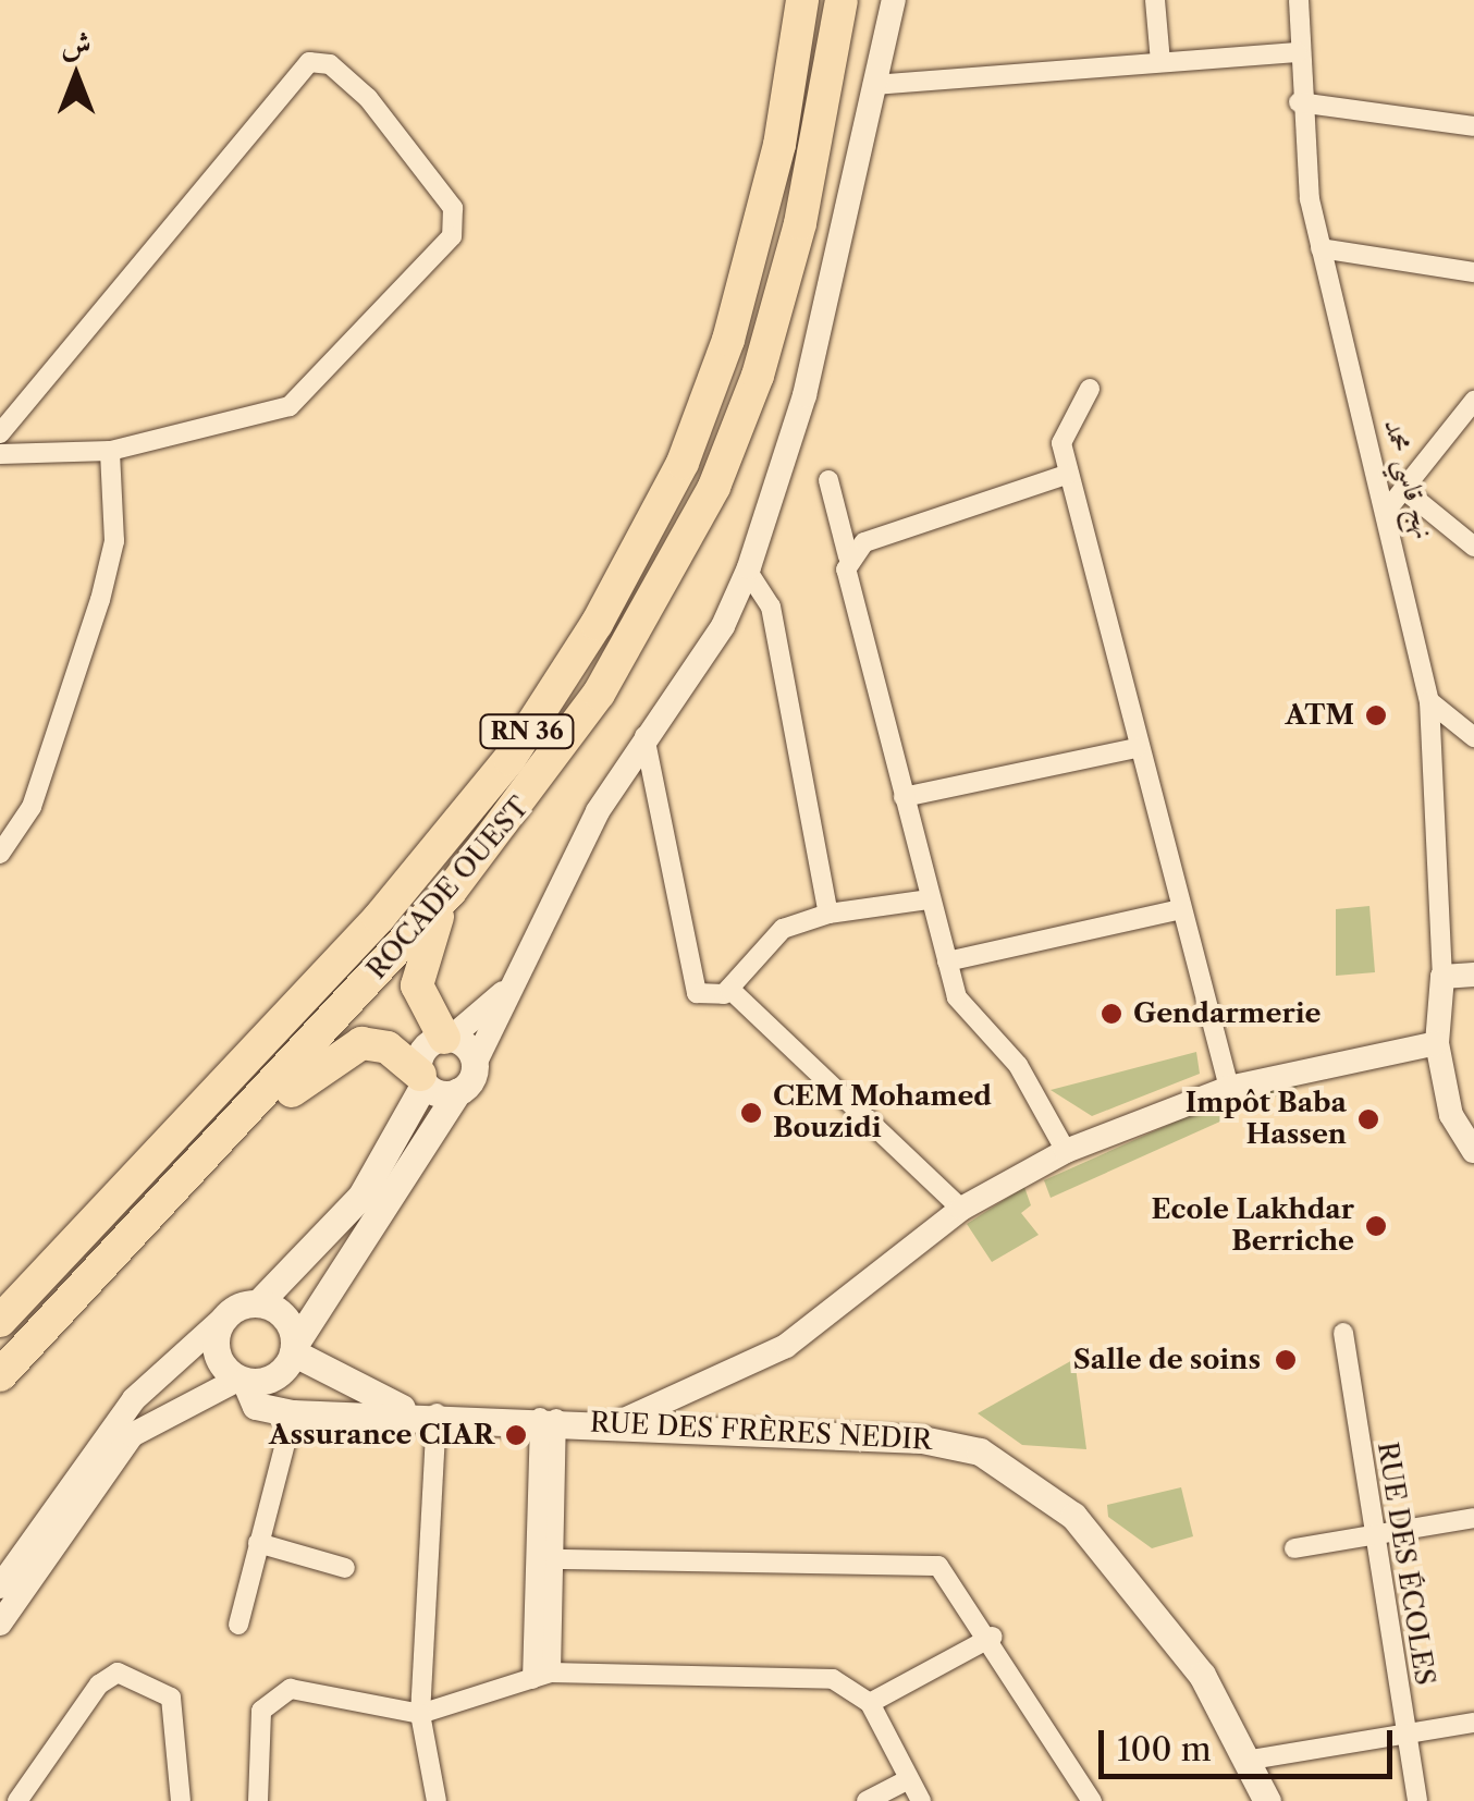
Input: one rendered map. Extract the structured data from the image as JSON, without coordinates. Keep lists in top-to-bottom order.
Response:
{
  "streets": {
    "highway": ["RN 36", "ROCADE OUEST"],
    "main road": ["RUE DES FRÈRES NEDIR"],
    "street": ["نهج قاسي محمد", "RUE DES ÉCOLES"]
  },
  "places": [
    "ATM",
    "Gendarmerie",
    "CEM Mohamed Bouzidi",
    "Impôt Baba Hassen",
    "Ecole Lakhdar Berriche",
    "Salle de soins",
    "Assurance CIAR"
  ],
  "scale_bar": "100 m",
  "north": "top"
}
